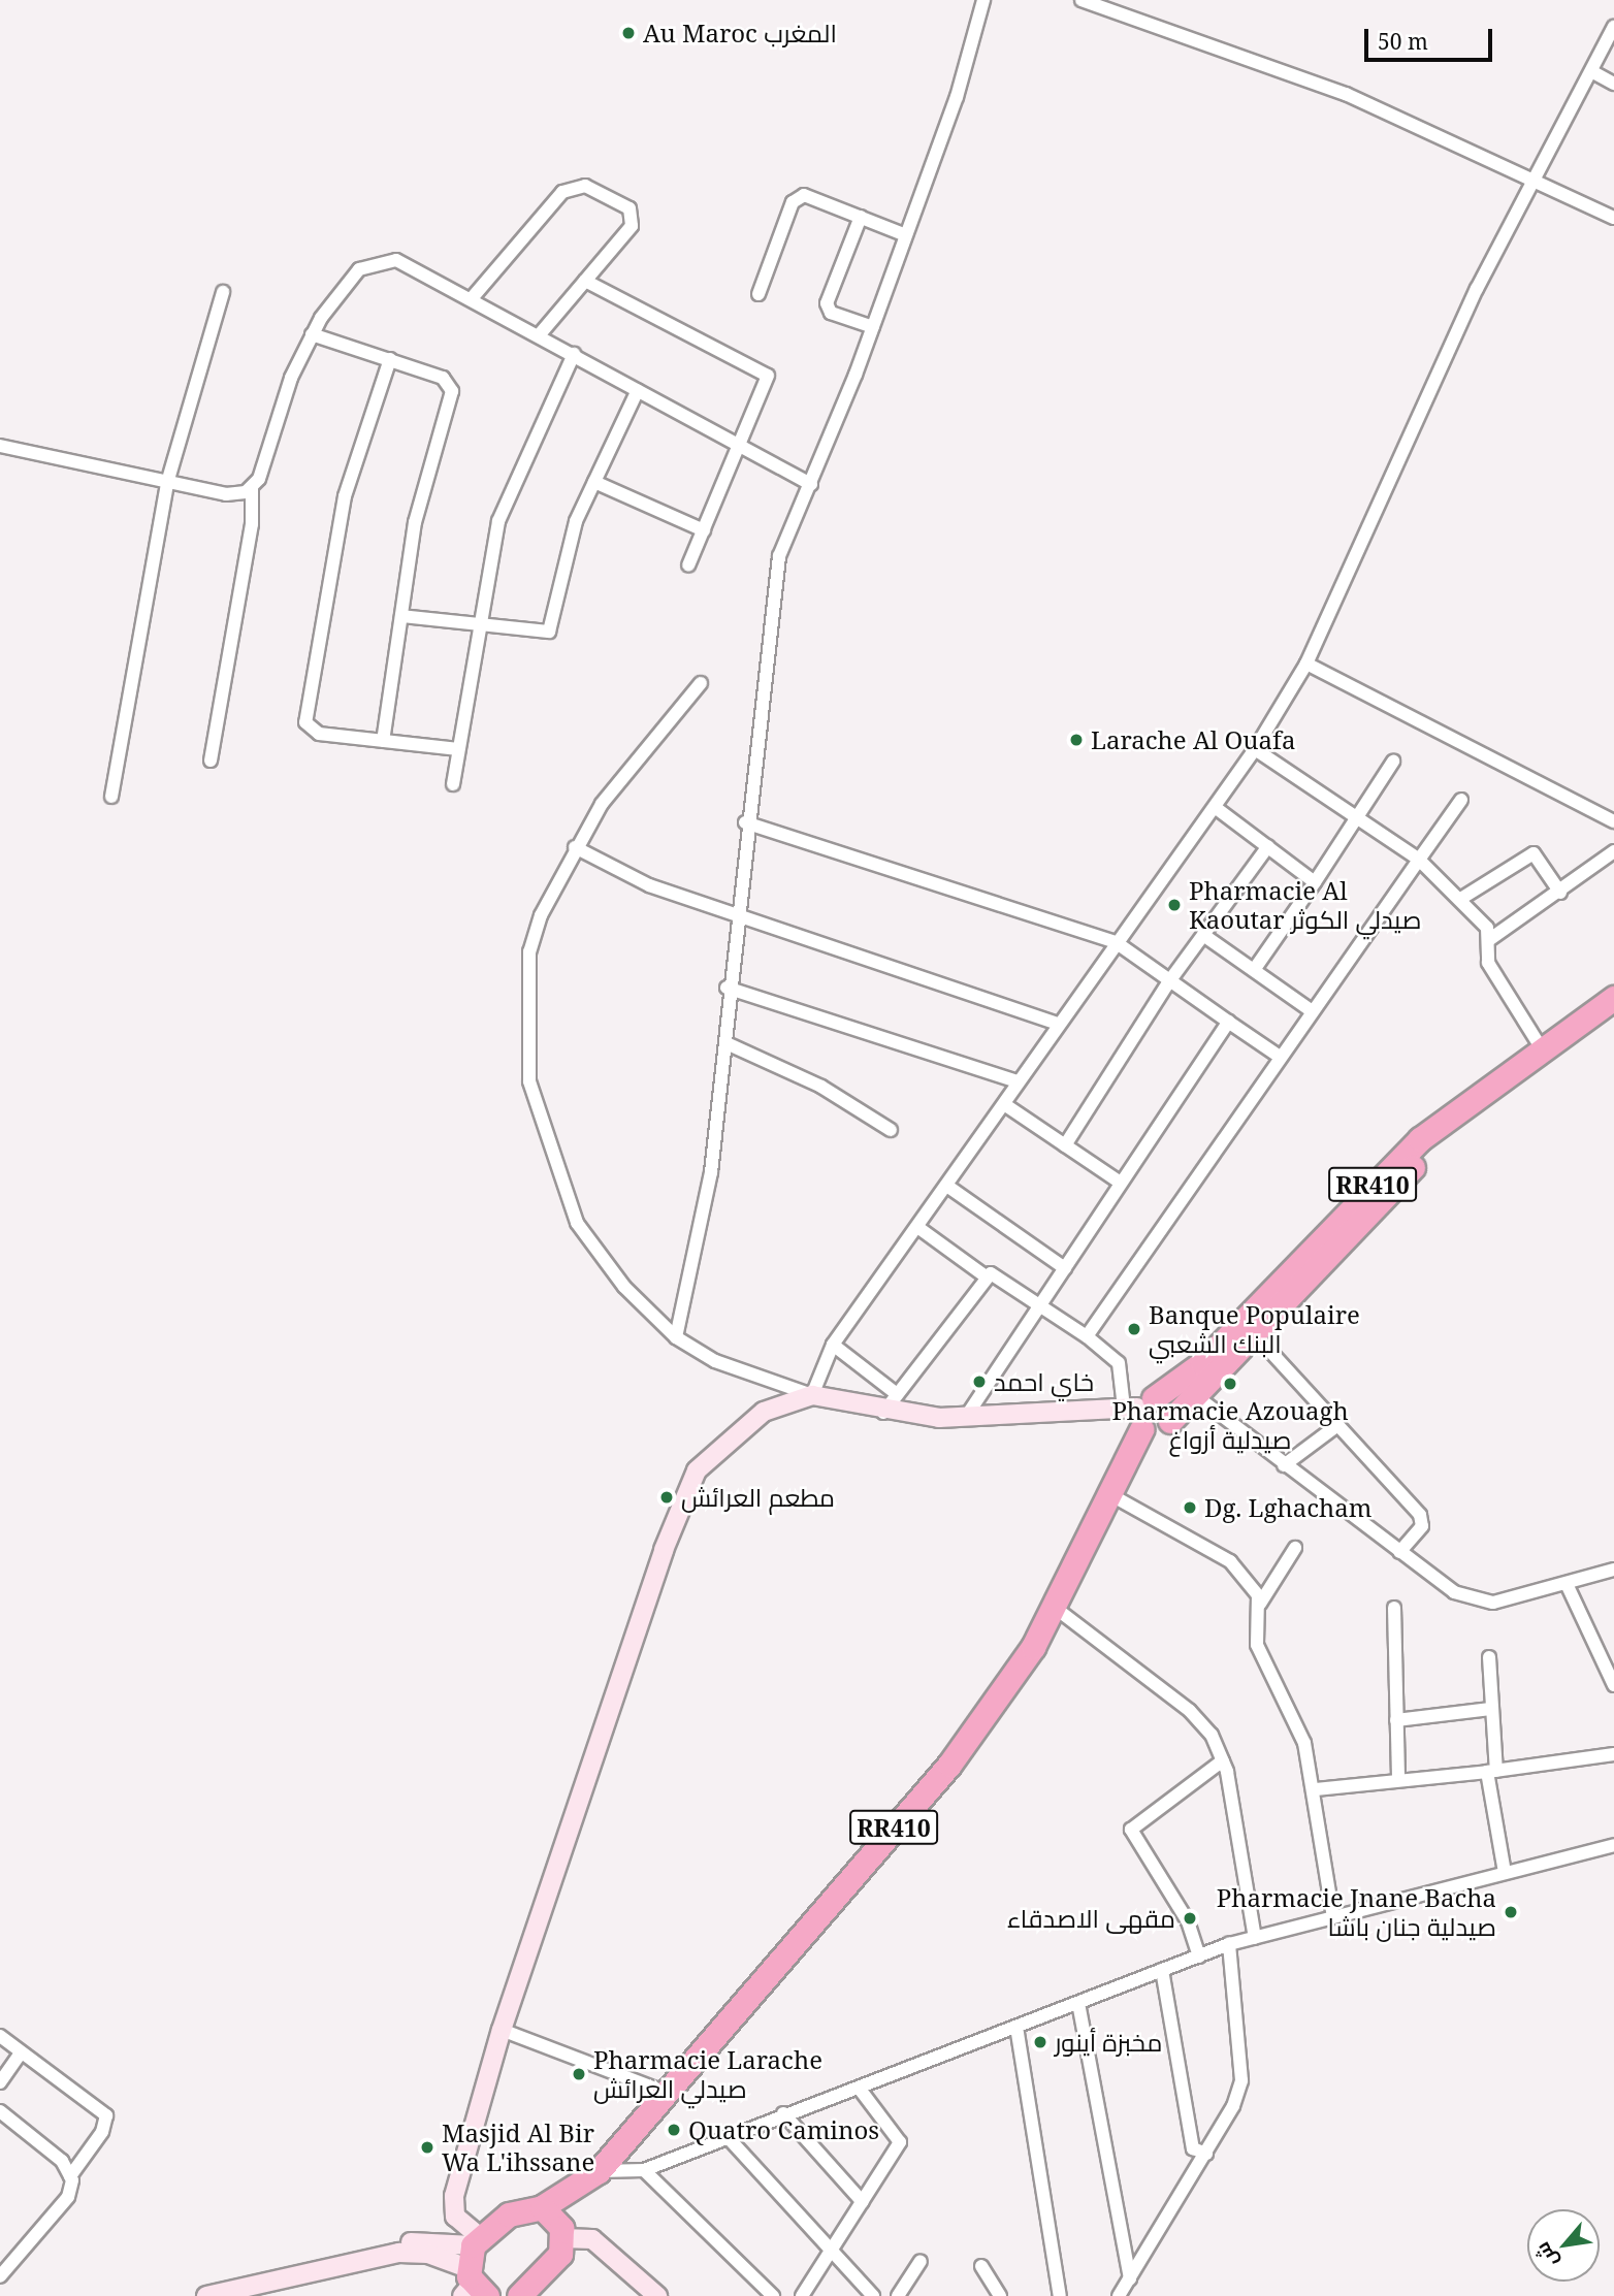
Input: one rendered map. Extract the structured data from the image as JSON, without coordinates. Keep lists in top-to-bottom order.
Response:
{
  "streets": {
    "highway": ["RR410"]
  },
  "places": [
    "Au Maroc المغرب",
    "Larache Al Ouafa",
    "Pharmacie Al Kaoutar صيدلي الكوثر",
    "Banque Populaire البنك الشعبي",
    "خاي احمد",
    "Pharmacie Azouagh صيدلية أزواغ",
    "مطعم العرائش",
    "Dg. Lghacham",
    "Pharmacie Jnane Bacha صيدلية جنان باشا",
    "مقهى الاصدقاء",
    "مخبزة أينور",
    "Pharmacie Larache صيدلي العرائش",
    "Quatro Caminos",
    "Masjid Al Bir Wa L'ihssane"
  ],
  "scale_bar": "50 m",
  "north": "bottom left"
}
